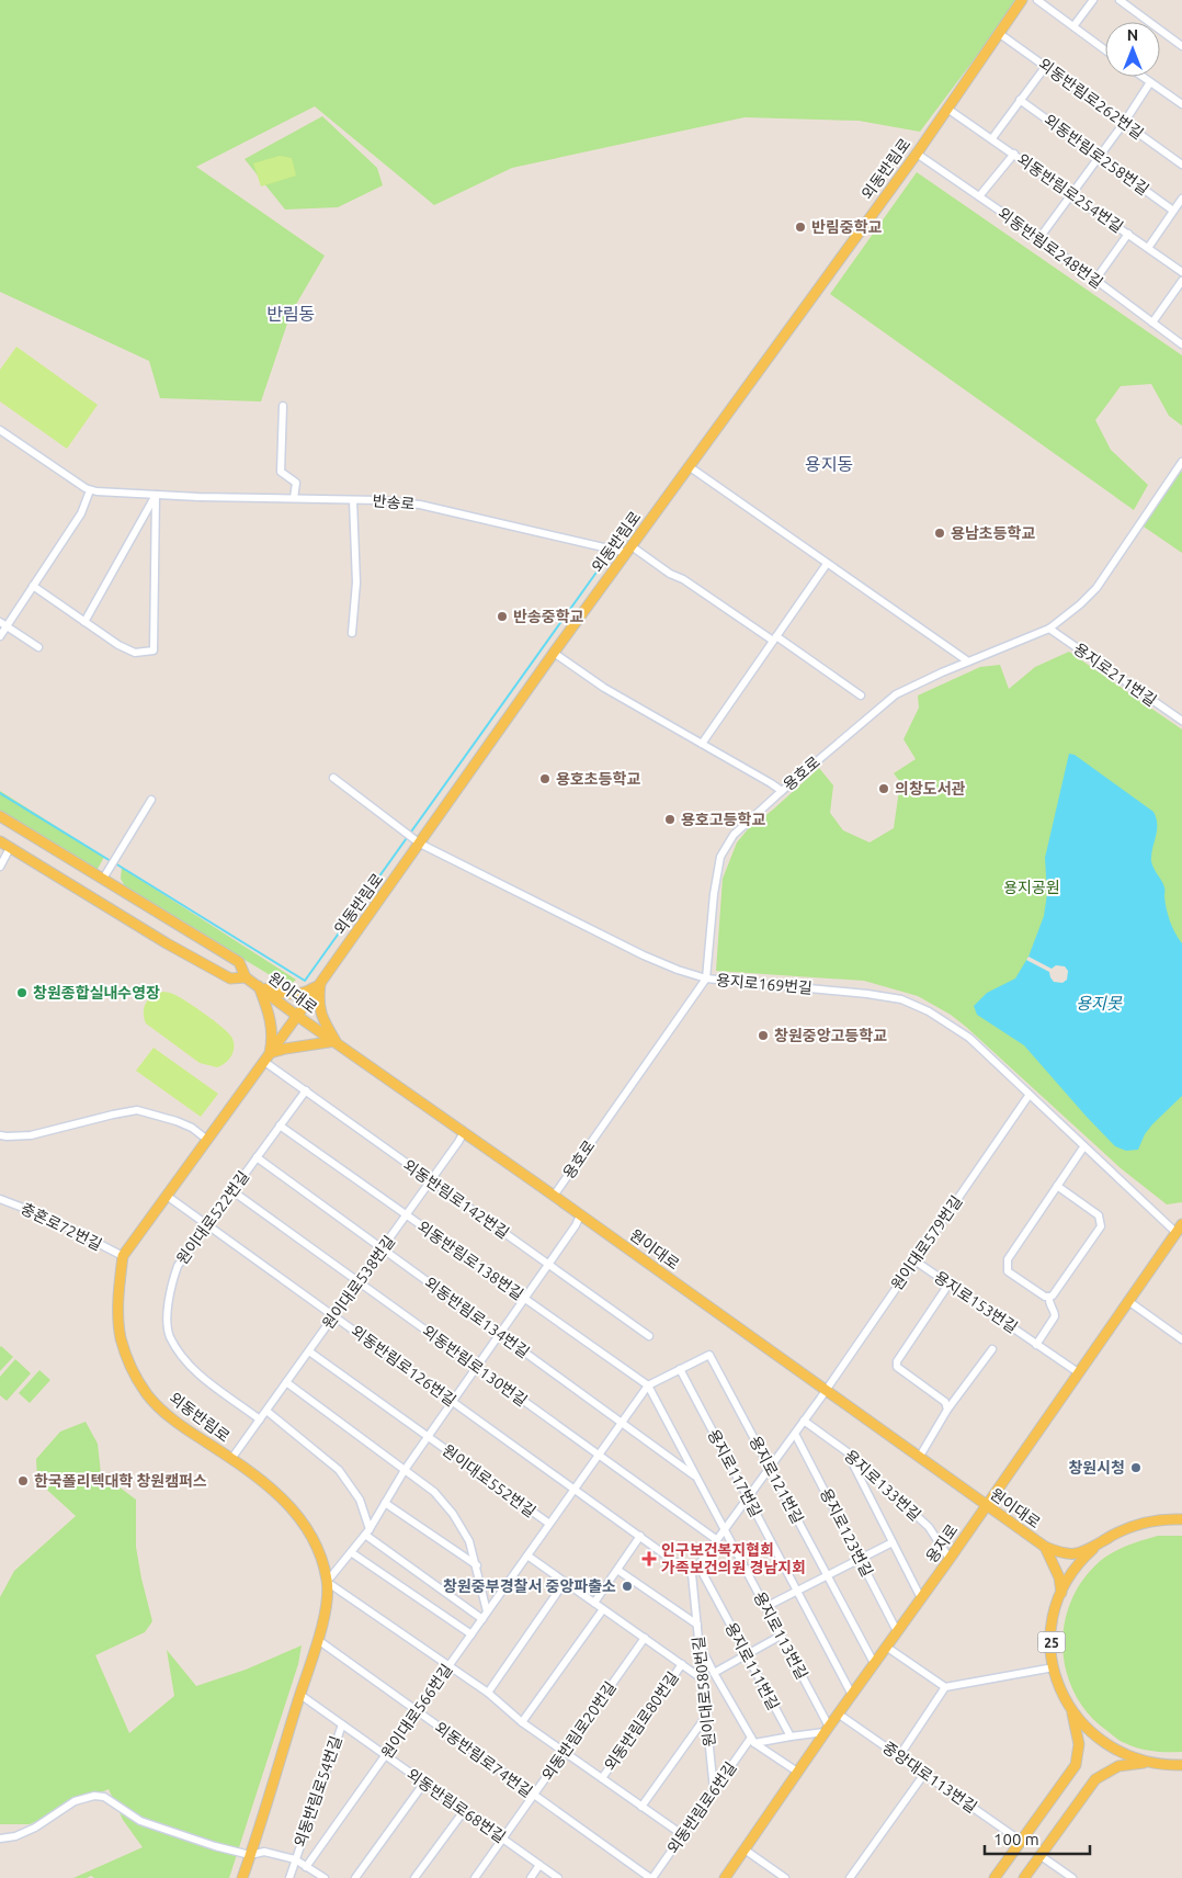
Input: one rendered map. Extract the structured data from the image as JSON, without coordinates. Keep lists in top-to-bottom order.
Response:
{
  "streets": {
    "main road": [
      "외동반림로",
      "원이대로",
      "용지로",
      "25"
    ],
    "street": [
      "외동반림로262번길",
      "외동반림로258번길",
      "외동반림로254번길",
      "외동반림로248번길",
      "반송로",
      "용지로211번길",
      "용호로",
      "용지로169번길",
      "외동반림로142번길",
      "원이대로522번길",
      "충혼로72번길",
      "원이대로579번길",
      "외동반림로138번길",
      "원이대로538번길",
      "용지로153번길",
      "외동반림로134번길",
      "외동반림로126번길",
      "외동반림로130번길",
      "용지로117번길",
      "용지로121번길",
      "원이대로552번길",
      "용지로133번길",
      "용지로123번길",
      "용지로113번길",
      "용지로111번길",
      "원이대로580번길",
      "원이대로566번길",
      "외동반림로80번길",
      "외동반림로20번길",
      "외동반림로74번길",
      "중앙대로113번길",
      "외동반림로54번길",
      "외동반림로68번길",
      "외동반림로6번길"
    ]
  },
  "crossings": [
    ["외동반림로262번길", "외동반림로"],
    ["외동반림로", "외동반림로254번길"],
    ["외동반림로", "외동반림로248번길"],
    ["외동반림로", "반송로"],
    ["외동반림로", "용지로169번길"],
    ["외동반림로", "원이대로"],
    ["외동반림로", "외동반림로142번길"],
    ["외동반림로", "충혼로72번길"],
    ["외동반림로", "원이대로538번길"],
    ["외동반림로", "외동반림로126번길"],
    ["외동반림로", "원이대로552번길"],
    ["외동반림로", "외동반림로80번길"],
    ["외동반림로", "외동반림로74번길"],
    ["외동반림로", "외동반림로54번길"],
    ["외동반림로", "외동반림로68번길"],
    ["용지로211번길", "용호로"],
    ["용호로", "용지로169번길"],
    ["용호로", "원이대로"],
    ["용지로169번길", "원이대로579번길"],
    ["용지로169번길", "용지로"],
    ["원이대로", "원이대로579번길"],
    ["원이대로", "원이대로538번길"],
    ["원이대로", "원이대로552번길"],
    ["원이대로", "용지로"],
    ["원이대로", "25"],
    ["외동반림로142번길", "원이대로522번길"],
    ["외동반림로142번길", "원이대로538번길"],
    ["외동반림로142번길", "원이대로552번길"],
    ["원이대로522번길", "외동반림로138번길"],
    ["원이대로522번길", "원이대로538번길"],
    ["원이대로522번길", "외동반림로134번길"],
    ["원이대로522번길", "외동반림로126번길"],
    ["원이대로522번길", "외동반림로130번길"],
    ["원이대로579번길", "용지로153번길"],
    ["외동반림로138번길", "원이대로538번길"],
    ["외동반림로138번길", "원이대로552번길"],
    ["외동반림로138번길", "용지로113번길"],
    ["외동반림로138번길", "원이대로566번길"],
    ["원이대로538번길", "외동반림로134번길"],
    ["원이대로538번길", "외동반림로126번길"],
    ["원이대로538번길", "외동반림로130번길"],
    ["용지로153번길", "용지로"],
    ["외동반림로134번길", "원이대로552번길"],
    ["외동반림로134번길", "용지로113번길"],
    ["외동반림로134번길", "원이대로566번길"],
    ["외동반림로126번길", "원이대로552번길"],
    ["외동반림로126번길", "원이대로580번길"],
    ["외동반림로126번길", "원이대로566번길"],
    ["외동반림로130번길", "원이대로552번길"],
    ["외동반림로130번길", "원이대로566번길"],
    ["용지로117번길", "용지로121번길"],
    ["용지로117번길", "용지로"],
    ["용지로121번길", "용지로"],
    ["원이대로552번길", "원이대로566번길"],
    ["원이대로552번길", "외동반림로80번길"],
    ["용지로133번길", "용지로"],
    ["용지로123번길", "용지로"],
    ["용지로", "용지로113번길"],
    ["용지로", "중앙대로113번길"],
    ["원이대로580번길", "외동반림로6번길"],
    ["원이대로566번길", "외동반림로80번길"],
    ["원이대로566번길", "외동반림로74번길"],
    ["원이대로566번길", "외동반림로54번길"],
    ["원이대로566번길", "외동반림로68번길"],
    ["외동반림로80번길", "외동반림로20번길"],
    ["외동반림로80번길", "외동반림로6번길"],
    ["외동반림로20번길", "외동반림로74번길"],
    ["외동반림로20번길", "외동반림로68번길"],
    ["외동반림로74번길", "외동반림로6번길"],
    ["외동반림로54번길", "외동반림로68번길"]
  ],
  "districts": ["반림동", "용지동"],
  "water": ["용지못"],
  "parks": ["용지공원"],
  "places": {
    "other": [
      "반림중학교",
      "용남초등학교",
      "반송중학교",
      "용호초등학교",
      "의창도서관",
      "용호고등학교",
      "창원종합실내수영장",
      "창원중앙고등학교",
      "창원시청",
      "한국폴리텍대학 창원캠퍼스",
      "창원중부경찰서 중앙파출소"
    ],
    "health": ["인구보건복지협회 가족보건의원 경남지회"]
  },
  "scale_bar": "100 m",
  "north": "top"
}
